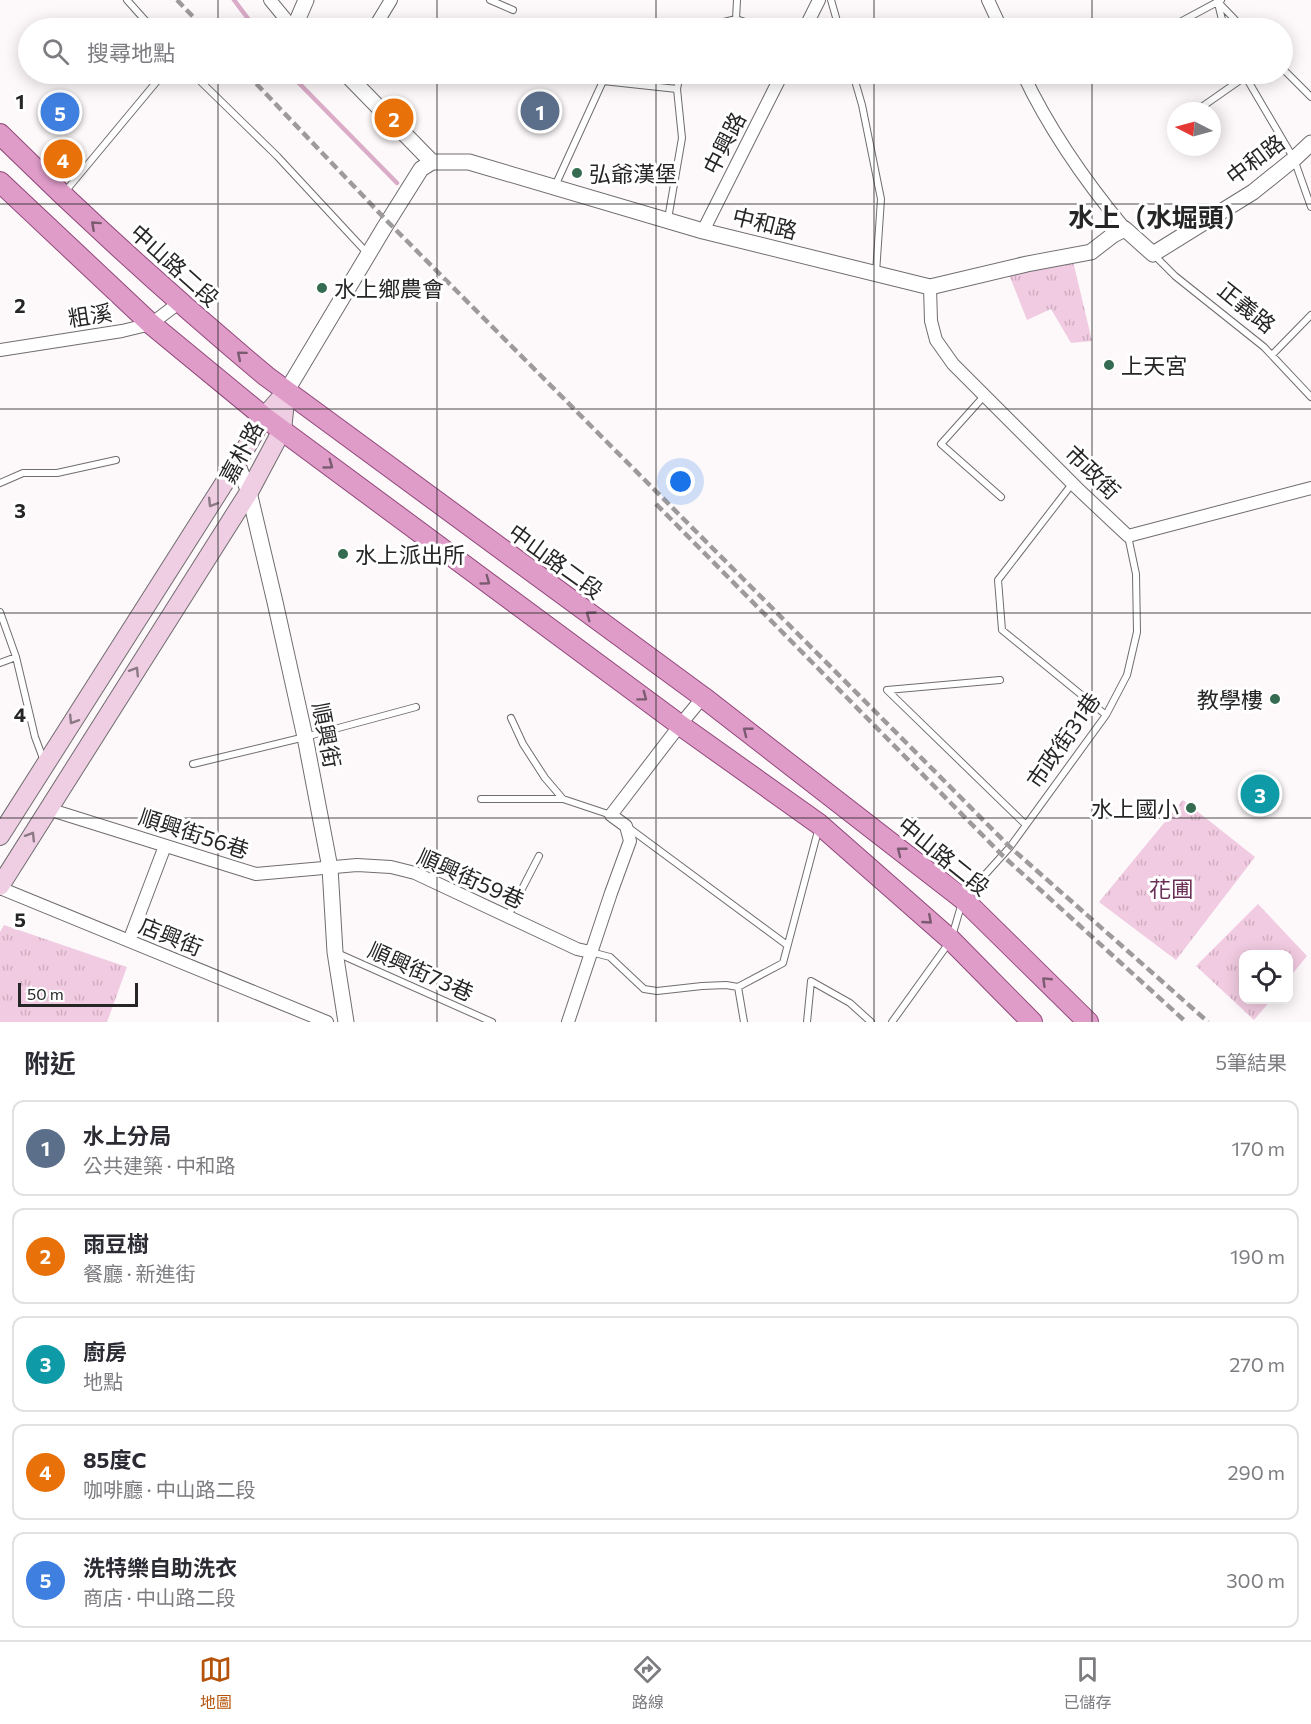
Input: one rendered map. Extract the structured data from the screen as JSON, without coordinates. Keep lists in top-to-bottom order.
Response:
{
  "streets": {
    "main road": ["中山路二段", "嘉朴路"],
    "street": [
      "中興路",
      "中和路",
      "粗溪",
      "市政街",
      "順興街",
      "順興街56巷",
      "順興街59巷",
      "店興街"
    ],
    "lane": ["正義路", "市政街31巷", "順興街73巷"]
  },
  "crossings": [
    ["中興路", "中和路"],
    ["中和路", "正義路"],
    ["中和路", "市政街"],
    ["中山路二段", "粗溪"],
    ["中山路二段", "嘉朴路"],
    ["中山路二段", "市政街31巷"],
    ["嘉朴路", "順興街"],
    ["嘉朴路", "順興街56巷"],
    ["嘉朴路", "店興街"],
    ["市政街", "市政街31巷"],
    ["順興街", "順興街56巷"],
    ["順興街", "順興街59巷"],
    ["順興街", "順興街73巷"],
    ["順興街56巷", "順興街59巷"]
  ],
  "districts": ["水上（水堀頭）"],
  "parks": ["花圃"],
  "places": [
    "弘爺漢堡",
    "水上鄉農會",
    "上天宮",
    "水上派出所",
    "教學樓",
    "水上國小"
  ],
  "scale_bar": "50 m",
  "north": "left",
  "page": {
    "search": "搜尋地點",
    "pins": [
      "1",
      "5",
      "2",
      "4",
      "3"
    ],
    "scale": "50 m",
    "heading": ["附近", "5筆結果"],
    "list": [
      {
        "mark": "1",
        "name": "水上分局",
        "note": "公共建築 · 中和路",
        "value": "170 m"
      },
      {
        "mark": "2",
        "name": "雨豆樹",
        "note": "餐廳 · 新進街",
        "value": "190 m"
      },
      {
        "mark": "3",
        "name": "廚房",
        "note": "地點",
        "value": "270 m"
      },
      {
        "mark": "4",
        "name": "85度C",
        "note": "咖啡廳 · 中山路二段",
        "value": "290 m"
      },
      {
        "mark": "5",
        "name": "洗特樂自助洗衣",
        "note": "商店 · 中山路二段",
        "value": "300 m"
      }
    ],
    "nav": ["地圖", "路線", "已儲存"]
  },
  "grid": {
    "rows": [
      "1",
      "2",
      "3",
      "4",
      "5"
    ]
  }
}
